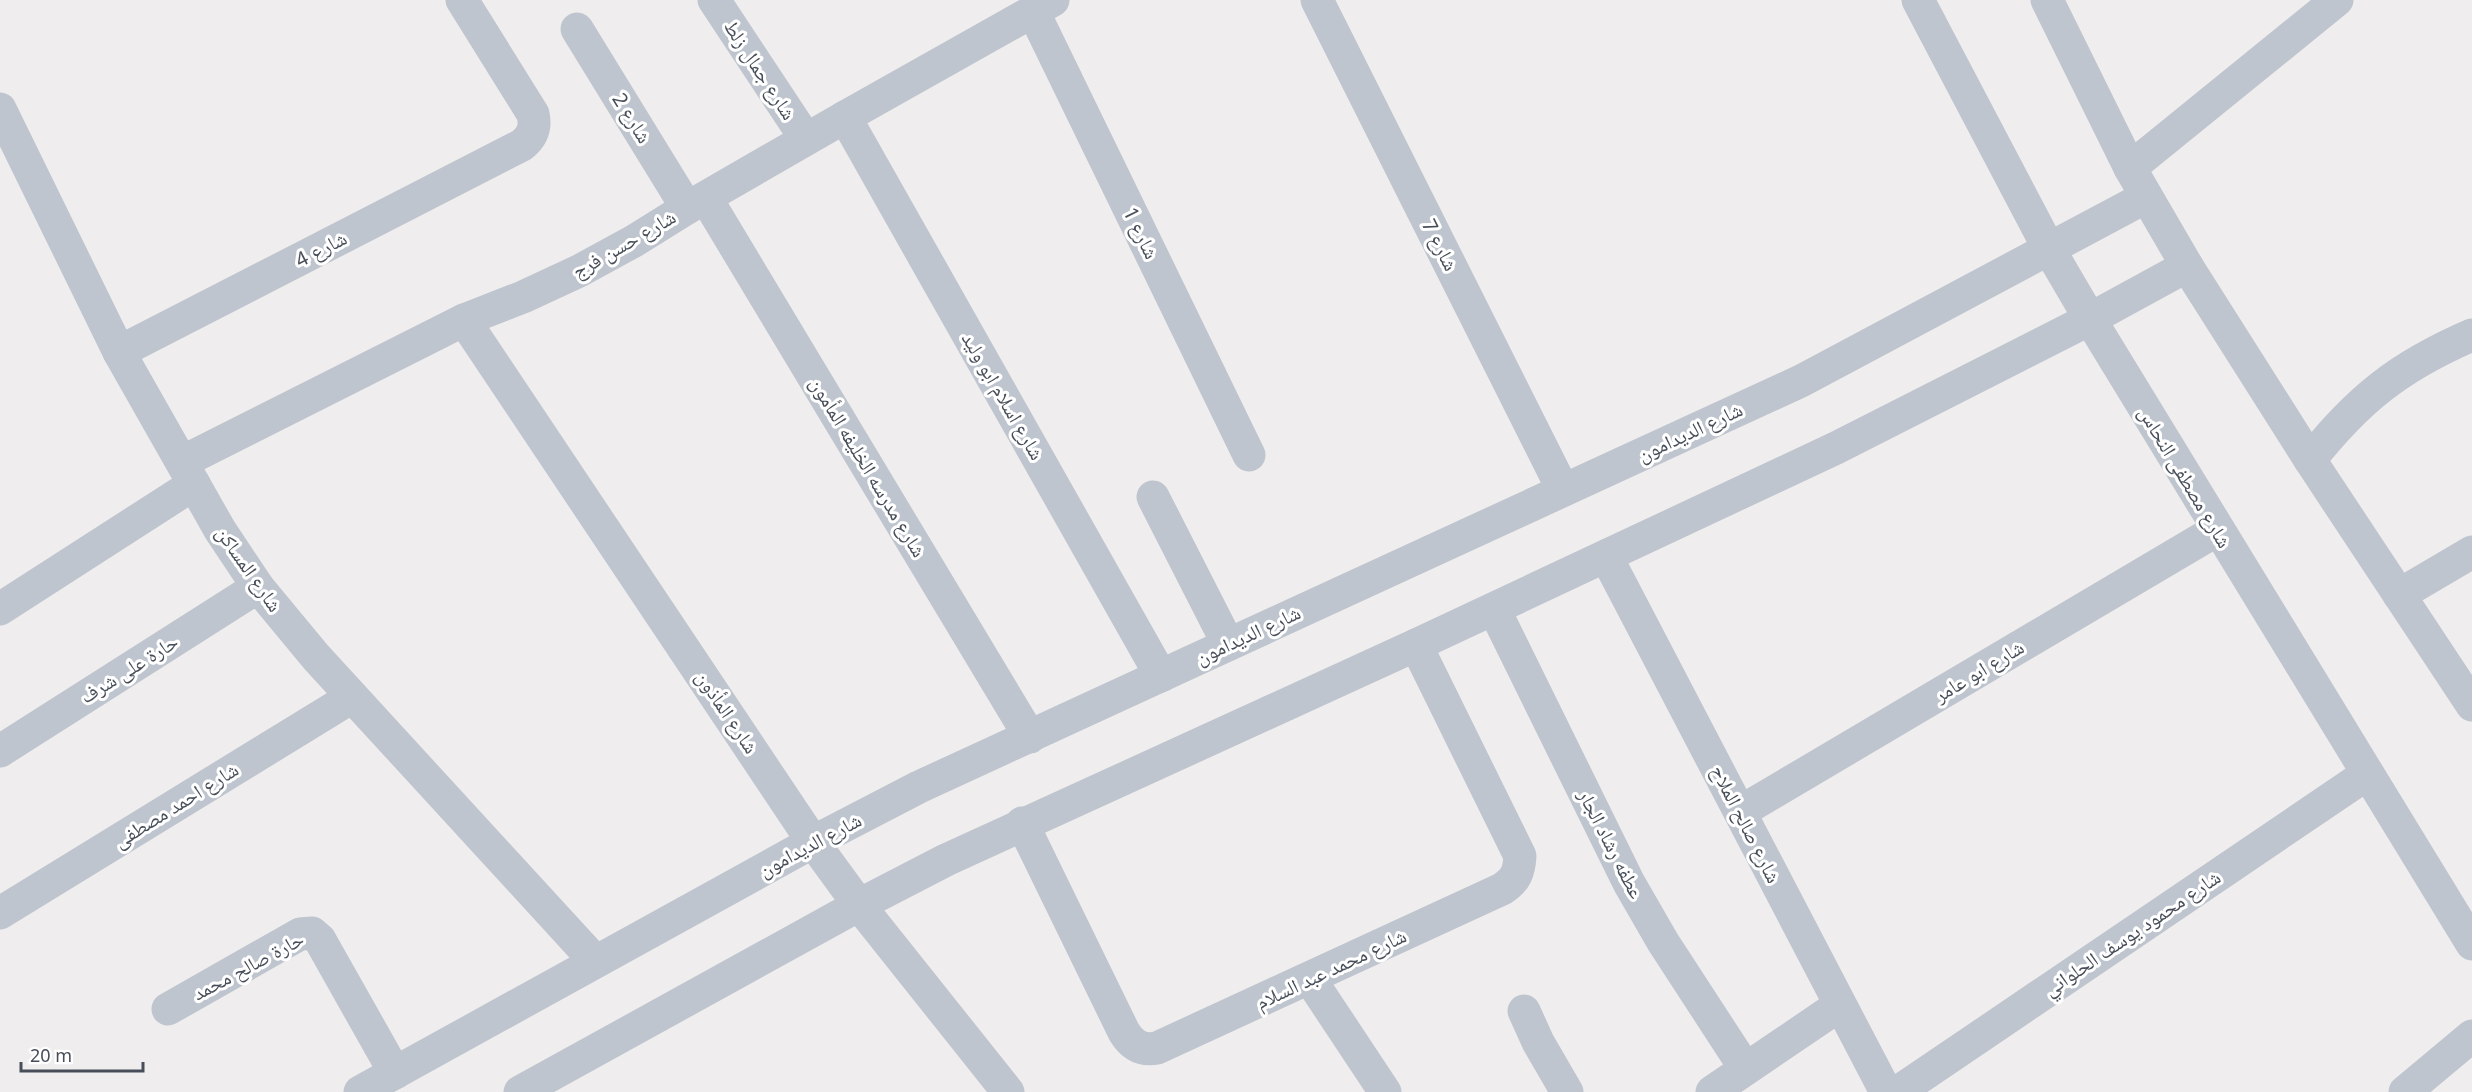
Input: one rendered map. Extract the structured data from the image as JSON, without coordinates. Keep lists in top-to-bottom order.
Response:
{
  "streets": {
    "street": [
      "شارع جمال زلط",
      "شارع 2",
      "شارع 1",
      "شارع حسن فرج",
      "شارع 7",
      "شارع 4",
      "شارع اسلام ابو وليد",
      "شارع الديدامون",
      "شارع مدرسه الخليفه المأمون",
      "شارع مصطفى النحاس",
      "شارع المساكن",
      "حارة على شرف",
      "شارع ابو عامر",
      "شارع المأذون",
      "شارع احمد مصطفى",
      "شارع صالح الملاح",
      "عطفه رشاد الجار",
      "شارع محمود يوسف الحلواني",
      "حارة صالح محمد",
      "شارع محمد عبد السلام"
    ]
  },
  "crossings": [
    ["شارع جمال زلط", "شارع حسن فرج"],
    ["شارع 2", "شارع حسن فرج"],
    ["شارع 2", "شارع مدرسه الخليفه المأمون"],
    ["شارع 1", "شارع حسن فرج"],
    ["شارع حسن فرج", "شارع اسلام ابو وليد"],
    ["شارع حسن فرج", "شارع مدرسه الخليفه المأمون"],
    ["شارع حسن فرج", "شارع المساكن"],
    ["شارع حسن فرج", "شارع المأذون"],
    ["شارع 7", "شارع الديدامون"],
    ["شارع 4", "شارع المساكن"],
    ["شارع اسلام ابو وليد", "شارع الديدامون"],
    ["شارع الديدامون", "شارع مدرسه الخليفه المأمون"],
    ["شارع الديدامون", "شارع مصطفى النحاس"],
    ["شارع الديدامون", "شارع المساكن"],
    ["شارع الديدامون", "شارع المأذون"],
    ["شارع الديدامون", "حارة صالح محمد"],
    ["شارع مصطفى النحاس", "شارع ابو عامر"],
    ["شارع مصطفى النحاس", "شارع محمود يوسف الحلواني"],
    ["شارع المساكن", "حارة على شرف"],
    ["شارع المساكن", "شارع احمد مصطفى"],
    ["شارع ابو عامر", "شارع صالح الملاح"]
  ],
  "scale_bar": "20 m"
}
